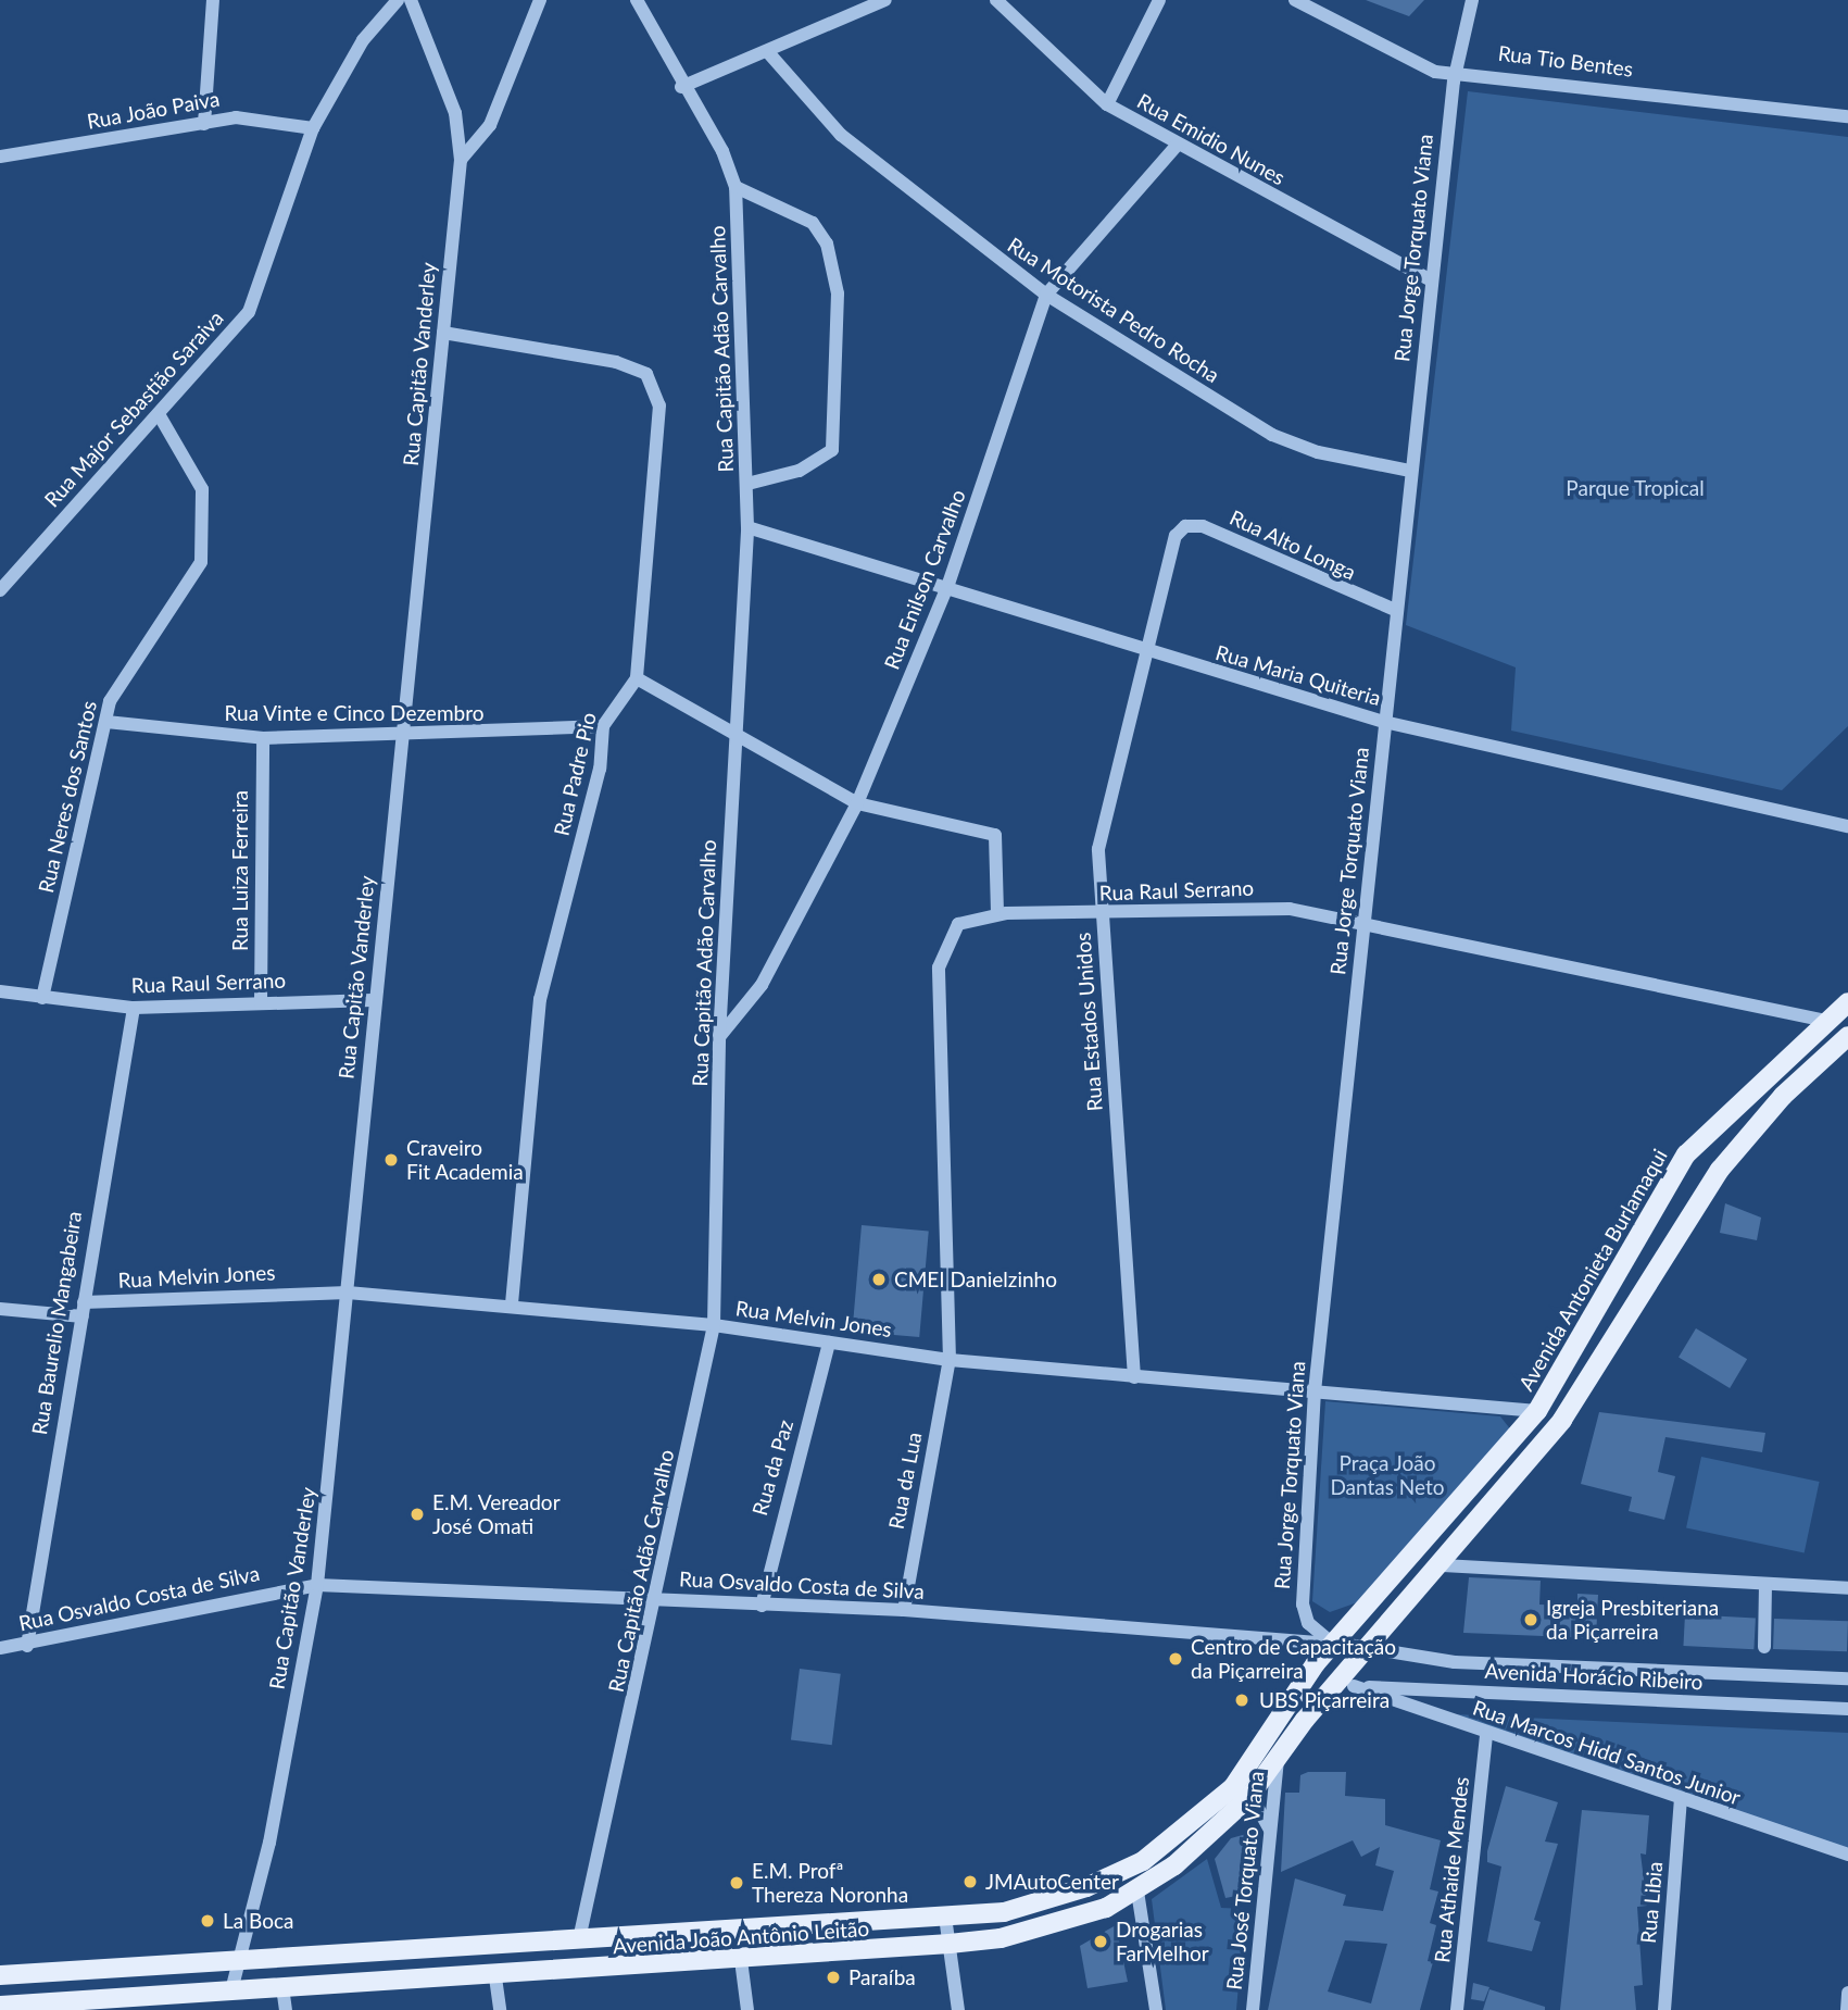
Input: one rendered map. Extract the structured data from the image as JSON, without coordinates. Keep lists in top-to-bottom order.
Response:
{
  "streets": {
    "main road": ["Avenida Antonieta Burlamaqui", "Avenida João Antônio Leitão"],
    "street": [
      "Rua Tio Bentes",
      "Rua João Paiva",
      "Rua Emidio Nunes",
      "Rua Jorge Torquato Viana",
      "Rua Motorista Pedro Rocha",
      "Rua Capitão Adão Carvalho",
      "Rua Capitão Vanderley",
      "Rua Major Sebastião Saraiva",
      "Rua Alto Longa",
      "Rua Enilson Carvalho",
      "Rua Maria Quiteria",
      "Rua Vinte e Cinco Dezembro",
      "Rua Padre Pio",
      "Rua Neres dos Santos",
      "Rua Luiza Ferreira",
      "Rua Raul Serrano",
      "Rua Estados Unidos",
      "Rua Melvin Jones",
      "Rua Baurelio Mangabeira",
      "Rua da Paz",
      "Rua da Lua",
      "Rua Osvaldo Costa de Silva",
      "Avenida Horácio Ribeiro",
      "Rua Marcos Hidd Santos Junior",
      "Rua Athaide Mendes",
      "Rua José Torquato Viana",
      "Rua Libia"
    ]
  },
  "crossings": [
    ["Rua Tio Bentes", "Rua Jorge Torquato Viana"],
    ["Rua João Paiva", "Rua Major Sebastião Saraiva"],
    ["Rua Emidio Nunes", "Rua Jorge Torquato Viana"],
    ["Rua Emidio Nunes", "Rua Enilson Carvalho"],
    ["Rua Jorge Torquato Viana", "Rua Motorista Pedro Rocha"],
    ["Rua Jorge Torquato Viana", "Rua Alto Longa"],
    ["Rua Jorge Torquato Viana", "Rua Maria Quiteria"],
    ["Rua Jorge Torquato Viana", "Rua Raul Serrano"],
    ["Rua Jorge Torquato Viana", "Avenida Antonieta Burlamaqui"],
    ["Rua Jorge Torquato Viana", "Rua Melvin Jones"],
    ["Rua Jorge Torquato Viana", "Rua Osvaldo Costa de Silva"],
    ["Rua Jorge Torquato Viana", "Avenida Horácio Ribeiro"],
    ["Rua Jorge Torquato Viana", "Avenida João Antônio Leitão"],
    ["Rua Motorista Pedro Rocha", "Rua Enilson Carvalho"],
    ["Rua Capitão Adão Carvalho", "Rua Enilson Carvalho"],
    ["Rua Capitão Adão Carvalho", "Rua Maria Quiteria"],
    ["Rua Capitão Adão Carvalho", "Rua Melvin Jones"],
    ["Rua Capitão Adão Carvalho", "Rua Osvaldo Costa de Silva"],
    ["Rua Capitão Adão Carvalho", "Avenida João Antônio Leitão"],
    ["Rua Capitão Vanderley", "Rua Vinte e Cinco Dezembro"],
    ["Rua Capitão Vanderley", "Rua Padre Pio"],
    ["Rua Capitão Vanderley", "Rua Raul Serrano"],
    ["Rua Capitão Vanderley", "Rua Melvin Jones"],
    ["Rua Capitão Vanderley", "Rua Osvaldo Costa de Silva"],
    ["Rua Capitão Vanderley", "Avenida João Antônio Leitão"],
    ["Rua Major Sebastião Saraiva", "Rua Neres dos Santos"],
    ["Rua Alto Longa", "Rua Estados Unidos"],
    ["Rua Enilson Carvalho", "Rua Maria Quiteria"],
    ["Rua Maria Quiteria", "Rua Estados Unidos"],
    ["Rua Vinte e Cinco Dezembro", "Rua Padre Pio"],
    ["Rua Vinte e Cinco Dezembro", "Rua Neres dos Santos"],
    ["Rua Vinte e Cinco Dezembro", "Rua Luiza Ferreira"],
    ["Rua Padre Pio", "Rua Melvin Jones"],
    ["Rua Neres dos Santos", "Rua Raul Serrano"],
    ["Rua Luiza Ferreira", "Rua Raul Serrano"],
    ["Rua Raul Serrano", "Rua Estados Unidos"],
    ["Rua Raul Serrano", "Avenida Antonieta Burlamaqui"],
    ["Rua Raul Serrano", "Rua Melvin Jones"],
    ["Rua Raul Serrano", "Rua Baurelio Mangabeira"],
    ["Rua Raul Serrano", "Rua da Lua"],
    ["Rua Estados Unidos", "Rua Melvin Jones"],
    ["Avenida Antonieta Burlamaqui", "Rua Melvin Jones"],
    ["Avenida Antonieta Burlamaqui", "Rua Osvaldo Costa de Silva"],
    ["Avenida Antonieta Burlamaqui", "Avenida Horácio Ribeiro"],
    ["Avenida Antonieta Burlamaqui", "Avenida João Antônio Leitão"],
    ["Rua Melvin Jones", "Rua Baurelio Mangabeira"],
    ["Rua Melvin Jones", "Rua da Paz"],
    ["Rua Melvin Jones", "Rua da Lua"],
    ["Rua Baurelio Mangabeira", "Rua Osvaldo Costa de Silva"],
    ["Rua da Paz", "Rua Osvaldo Costa de Silva"],
    ["Rua da Lua", "Rua Osvaldo Costa de Silva"],
    ["Rua Osvaldo Costa de Silva", "Avenida Horácio Ribeiro"],
    ["Rua Osvaldo Costa de Silva", "Avenida João Antônio Leitão"],
    ["Avenida Horácio Ribeiro", "Rua Marcos Hidd Santos Junior"],
    ["Avenida Horácio Ribeiro", "Avenida João Antônio Leitão"],
    ["Rua Marcos Hidd Santos Junior", "Rua Athaide Mendes"],
    ["Rua Marcos Hidd Santos Junior", "Rua Libia"],
    ["Rua Marcos Hidd Santos Junior", "Avenida João Antônio Leitão"],
    ["Rua José Torquato Viana", "Avenida João Antônio Leitão"]
  ],
  "parks": ["Parque Tropical", "Praça João Dantas Neto"],
  "places": [
    "Craveiro Fit Academia",
    "CMEI Danielzinho",
    "E.M. Vereador José Omati",
    "Igreja Presbiteriana da Piçarreira",
    "Centro de Capacitação da Piçarreira",
    "UBS Piçarreira",
    "JMAutoCenter",
    "E.M. Profª Thereza Noronha",
    "La Boca",
    "Drogarias FarMelhor",
    "Paraíba"
  ]
}
